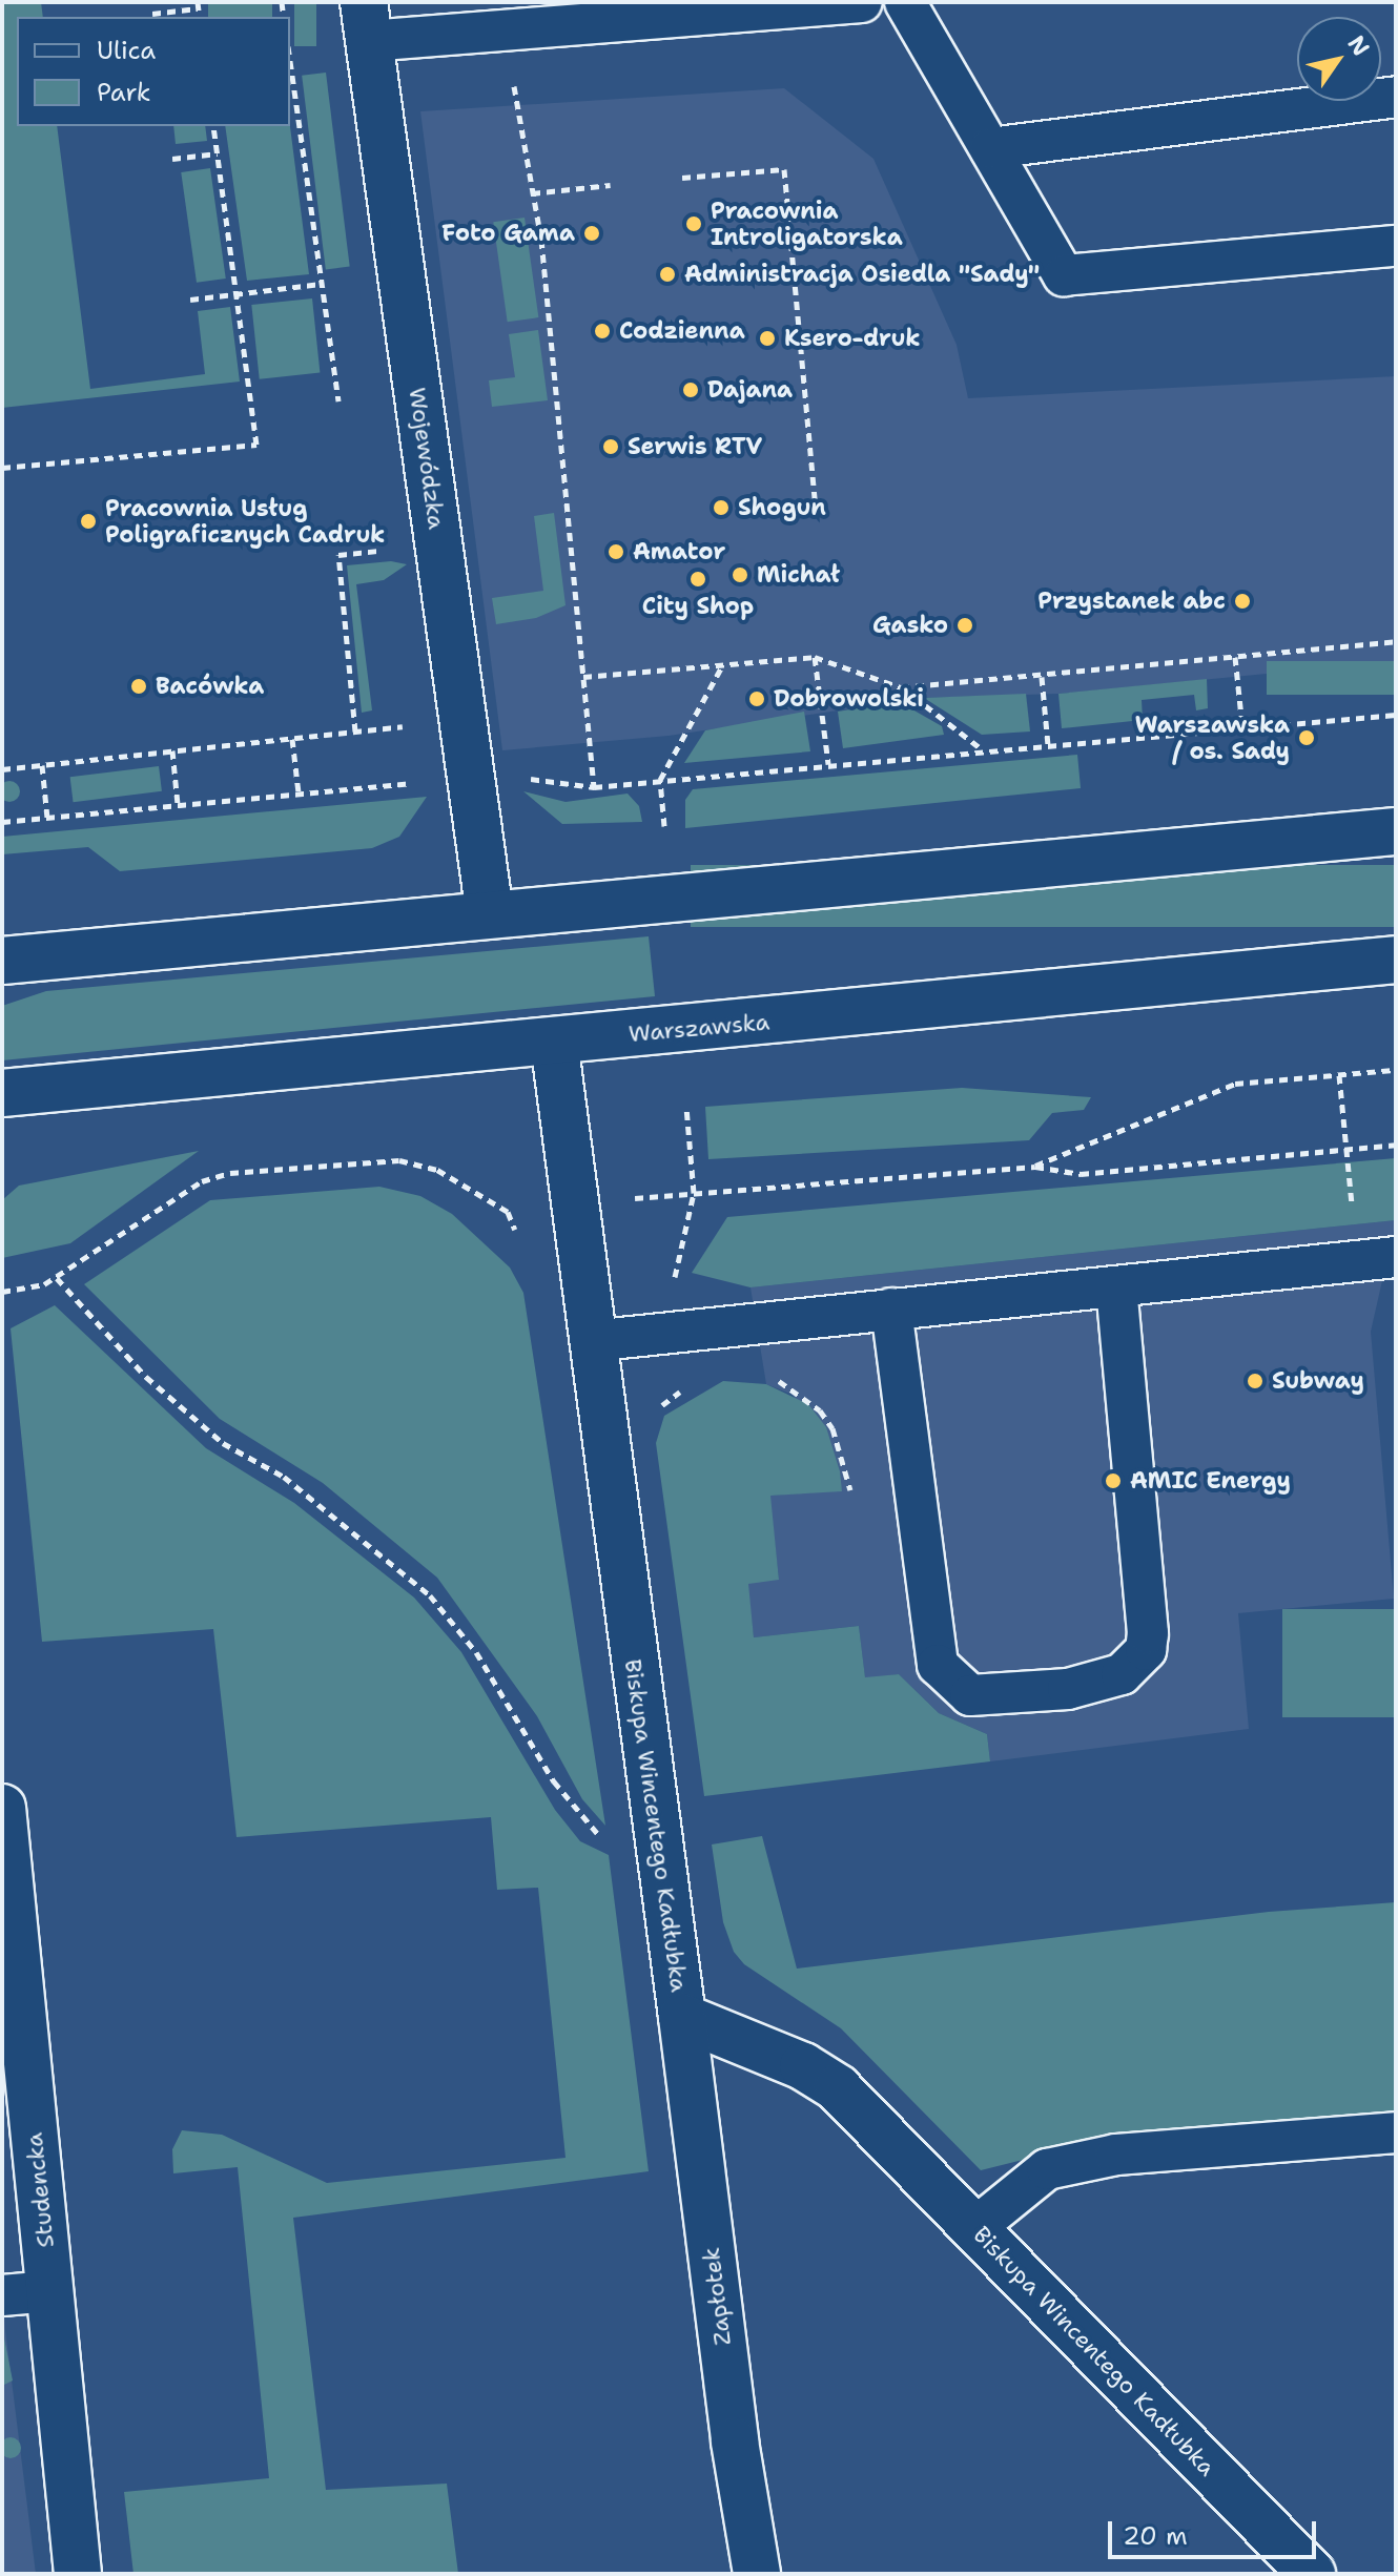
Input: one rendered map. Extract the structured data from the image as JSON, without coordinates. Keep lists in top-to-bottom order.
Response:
{
  "streets": {
    "street": [
      "Wojewódzka",
      "Warszawska",
      "Biskupa Wincentego Kadłubka",
      "Studencka",
      "Zapłotek"
    ]
  },
  "crossings": [
    ["Warszawska", "Biskupa Wincentego Kadłubka"],
    ["Biskupa Wincentego Kadłubka", "Zapłotek"]
  ],
  "places": [
    "Pracownia Introligatorska",
    "Foto Gama",
    "Administracja Osiedla \"Sady\"",
    "Codzienna",
    "Ksero-druk",
    "Dajana",
    "Serwis RTV",
    "Shogun",
    "Pracownia Usług Poligraficznych Cadruk",
    "Amator",
    "Michał",
    "City Shop",
    "Przystanek abc",
    "Gasko",
    "Bacówka",
    "Dobrowolski",
    "Warszawska / os. Sady",
    "Subway",
    "AMIC Energy"
  ],
  "legend": ["Ulica", "Park"],
  "scale_bar": "20 m",
  "north": "top right"
}
